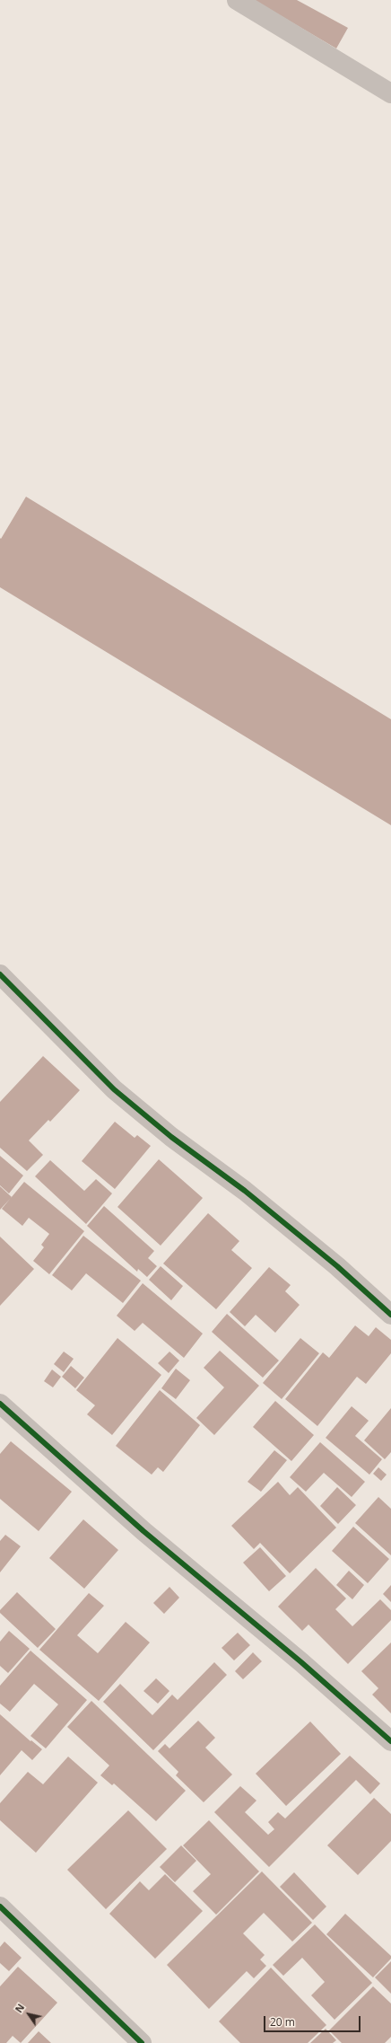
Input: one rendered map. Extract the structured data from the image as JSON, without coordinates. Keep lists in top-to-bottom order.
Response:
{
  "scale_bar": "20 m",
  "north": "top left"
}
